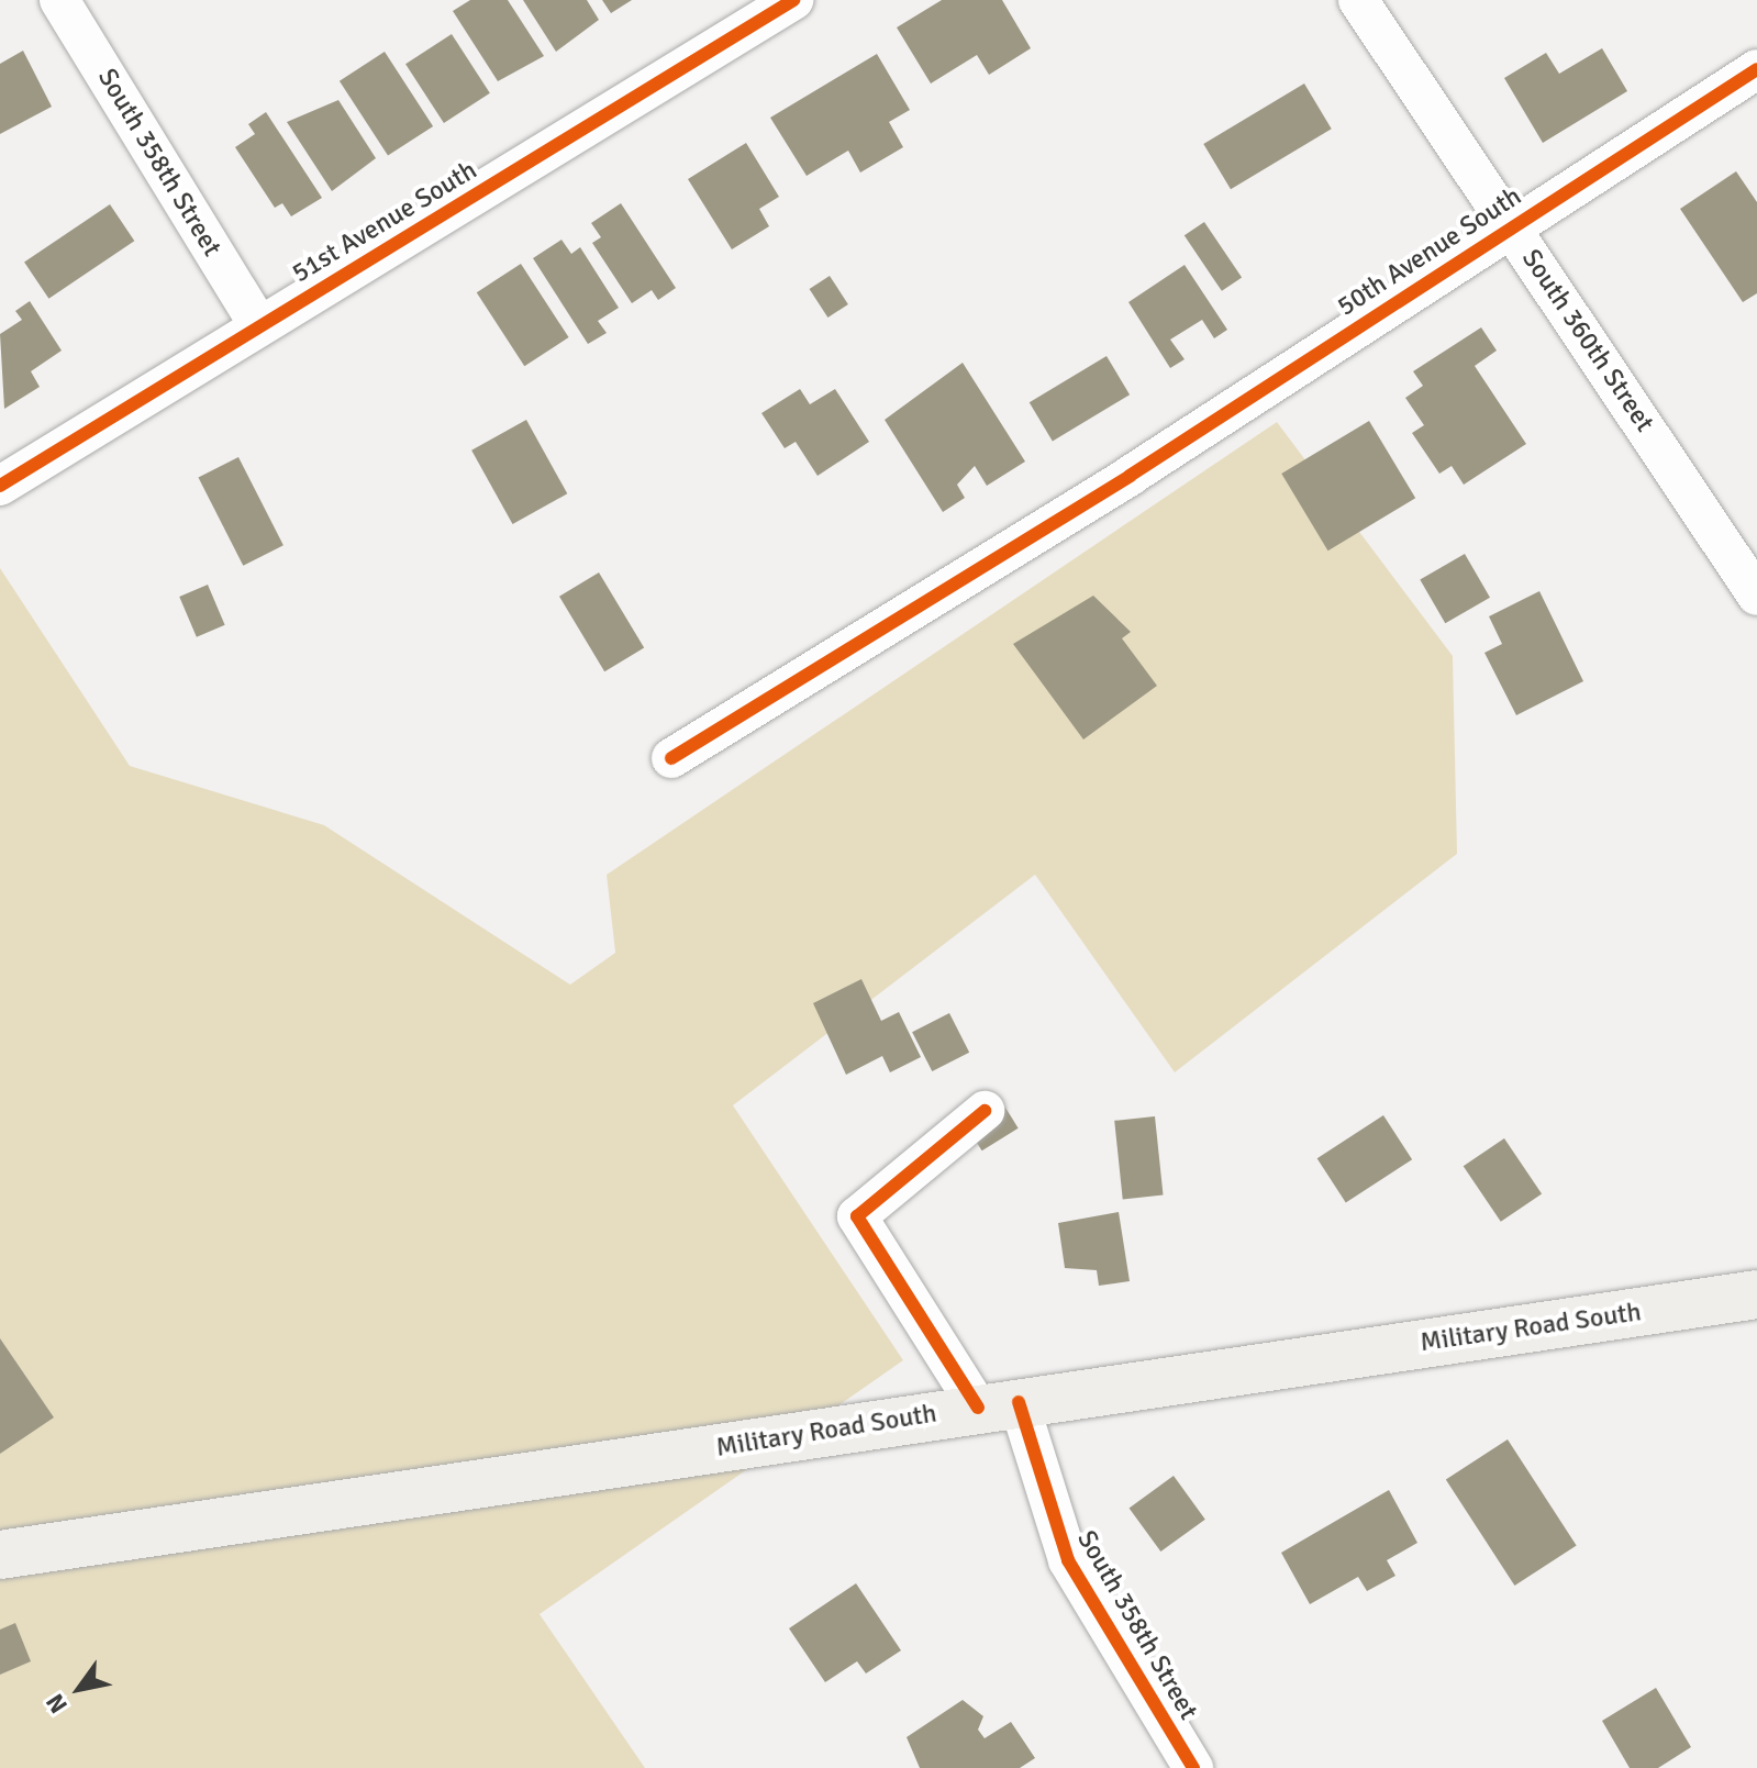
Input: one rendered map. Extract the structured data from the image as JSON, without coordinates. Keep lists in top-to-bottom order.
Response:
{
  "streets": {
    "main road": ["Military Road South"],
    "street": [
      "South 358th Street",
      "51st Avenue South",
      "50th Avenue South",
      "South 360th Street"
    ]
  },
  "crossings": [
    ["South 358th Street", "51st Avenue South"],
    ["South 358th Street", "Military Road South"],
    ["50th Avenue South", "South 360th Street"]
  ],
  "north": "bottom left"
}
